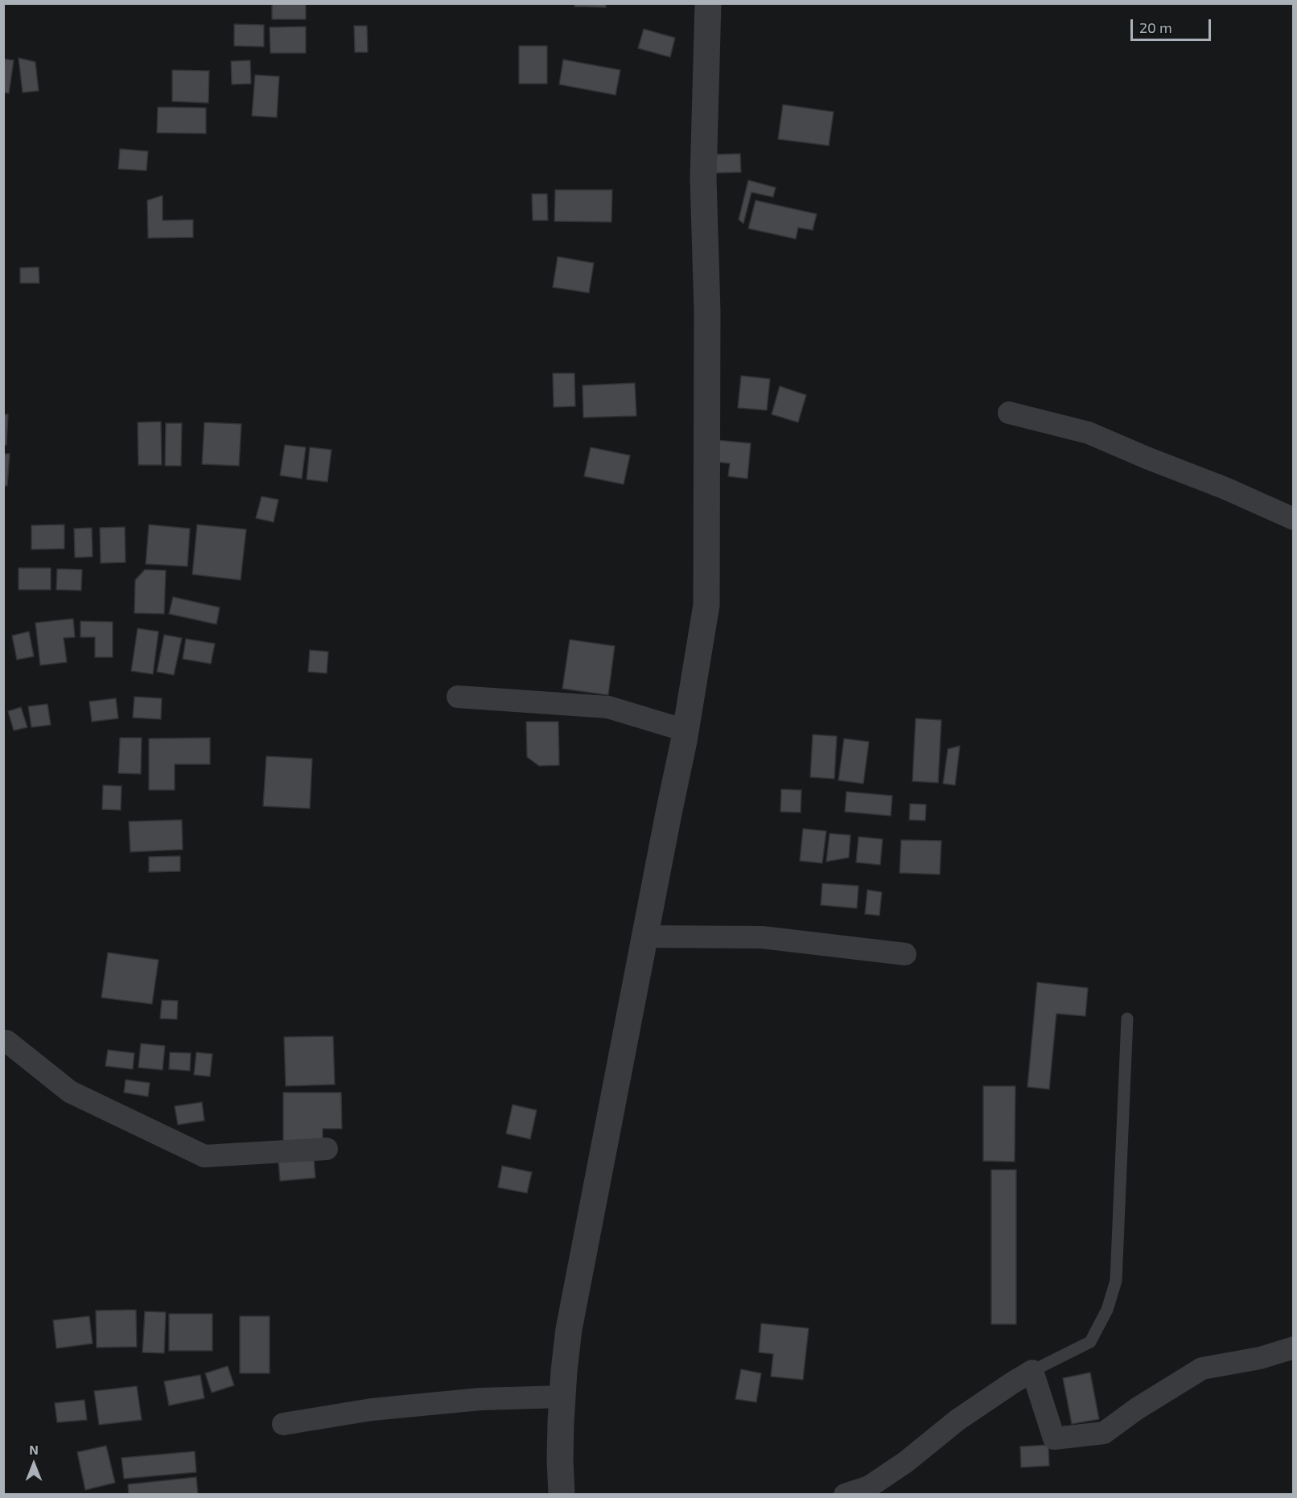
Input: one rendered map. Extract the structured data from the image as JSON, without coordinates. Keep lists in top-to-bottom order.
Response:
{
  "scale_bar": "20 m",
  "north": "top"
}
